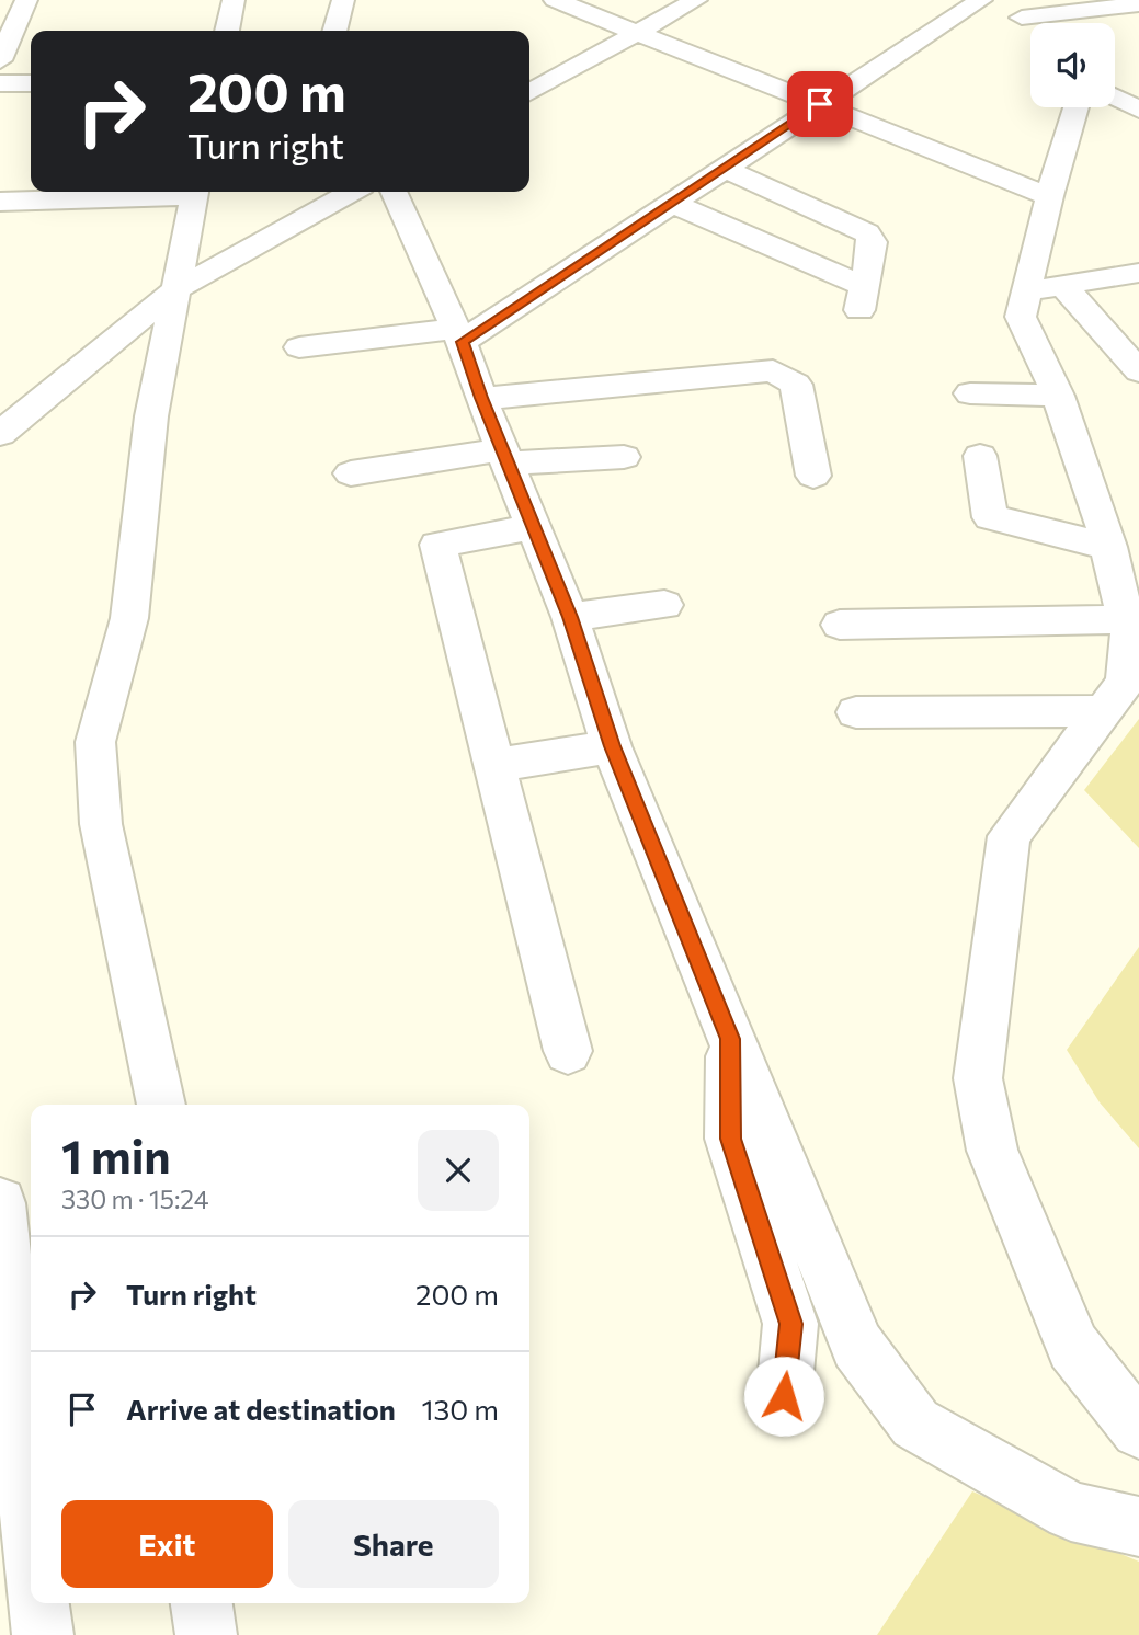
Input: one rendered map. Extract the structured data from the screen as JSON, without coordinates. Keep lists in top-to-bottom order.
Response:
{
  "page": {
    "turn": ["200 m", "Turn right"],
    "heading": ["1 min", "330 m · 15:24"],
    "list": [
      {
        "name": "Turn right",
        "value": "200 m"
      },
      {
        "name": "Arrive at destination",
        "value": "130 m"
      }
    ],
    "buttons": ["Exit", "Share"]
  }
}
